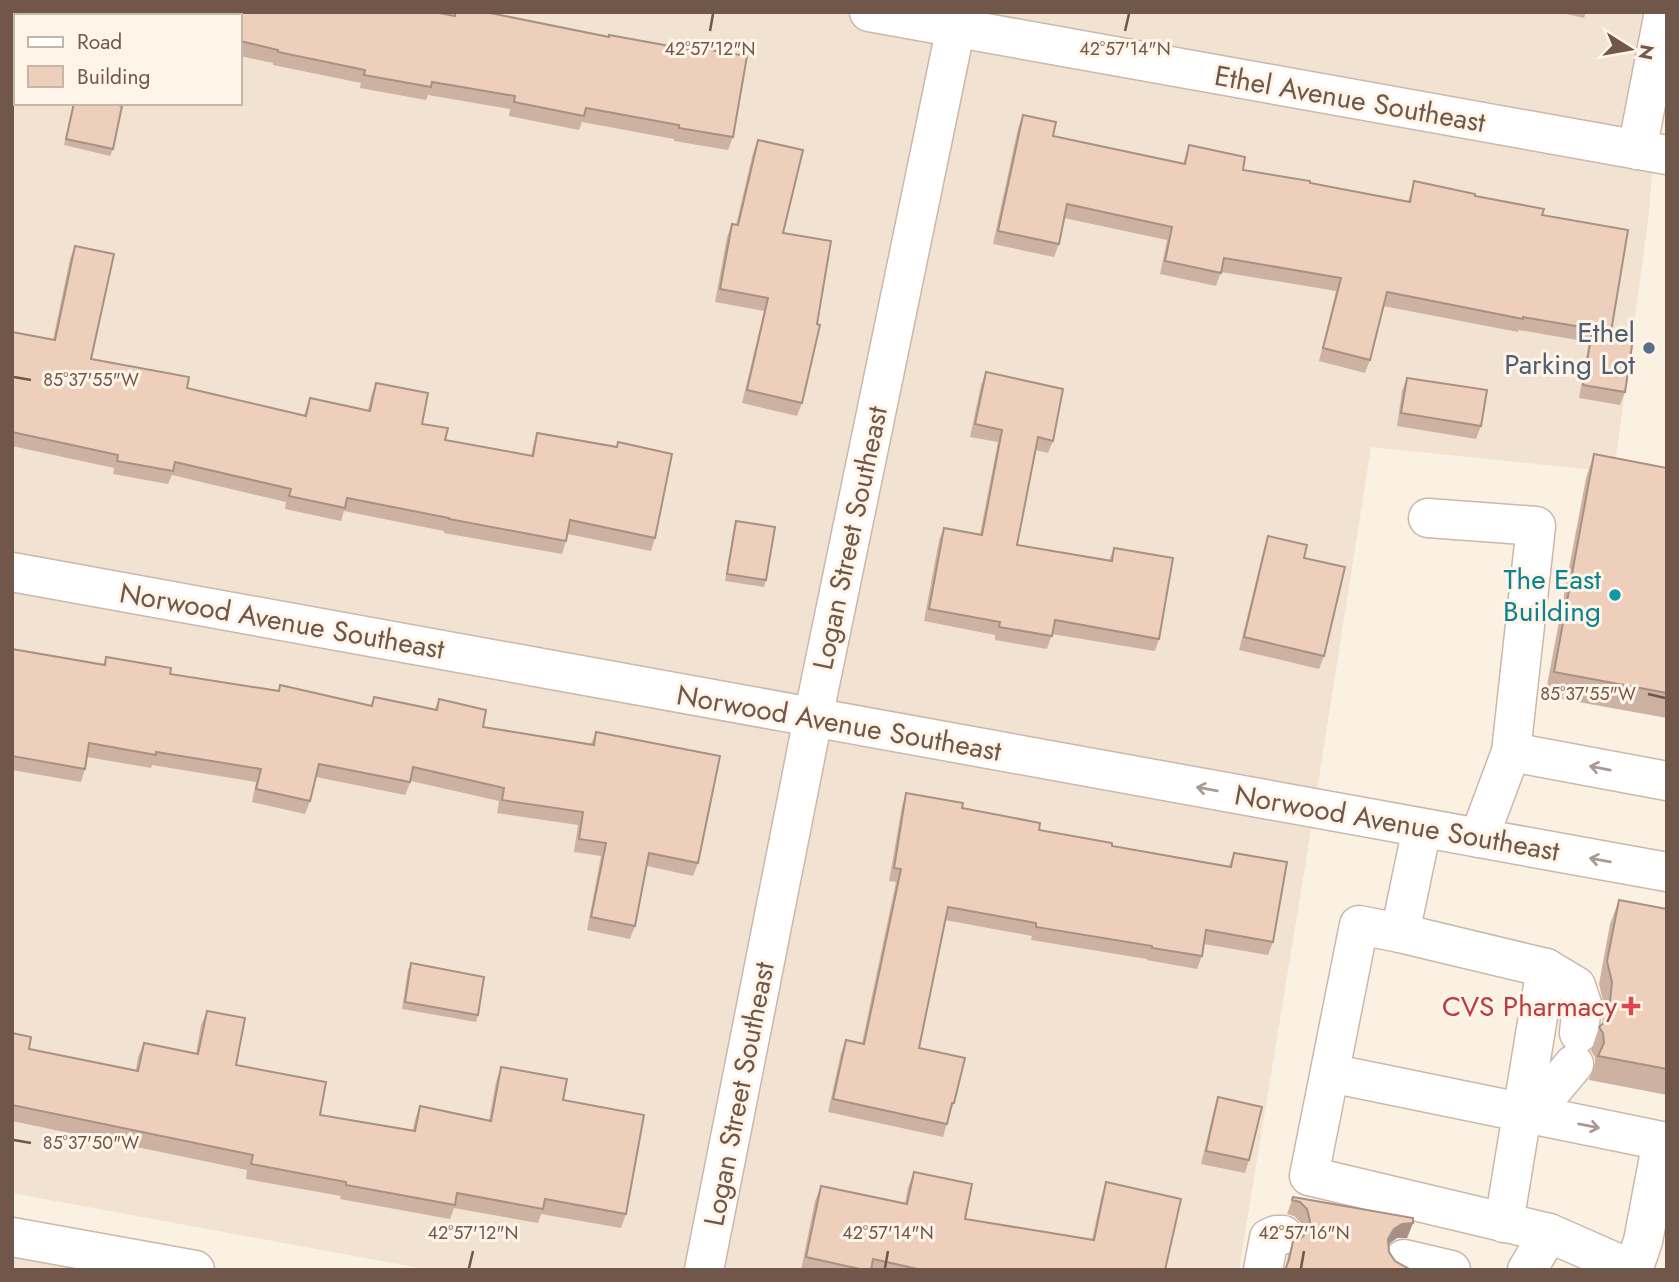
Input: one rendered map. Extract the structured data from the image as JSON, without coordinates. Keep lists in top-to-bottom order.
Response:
{
  "streets": {
    "street": ["Ethel Avenue Southeast", "Logan Street Southeast", "Norwood Avenue Southeast"]
  },
  "crossings": [
    ["Ethel Avenue Southeast", "Logan Street Southeast"],
    ["Logan Street Southeast", "Norwood Avenue Southeast"]
  ],
  "places": {
    "other": ["Ethel Parking Lot", "The East Building"],
    "health": ["CVS Pharmacy"]
  },
  "legend": ["Road", "Building"],
  "north": "right",
  "coordinates": [
    "42°57'12\"N",
    "42°57'14\"N",
    "85°37'55\"W",
    "85°37'50\"W",
    "42°57'16\"N"
  ]
}
